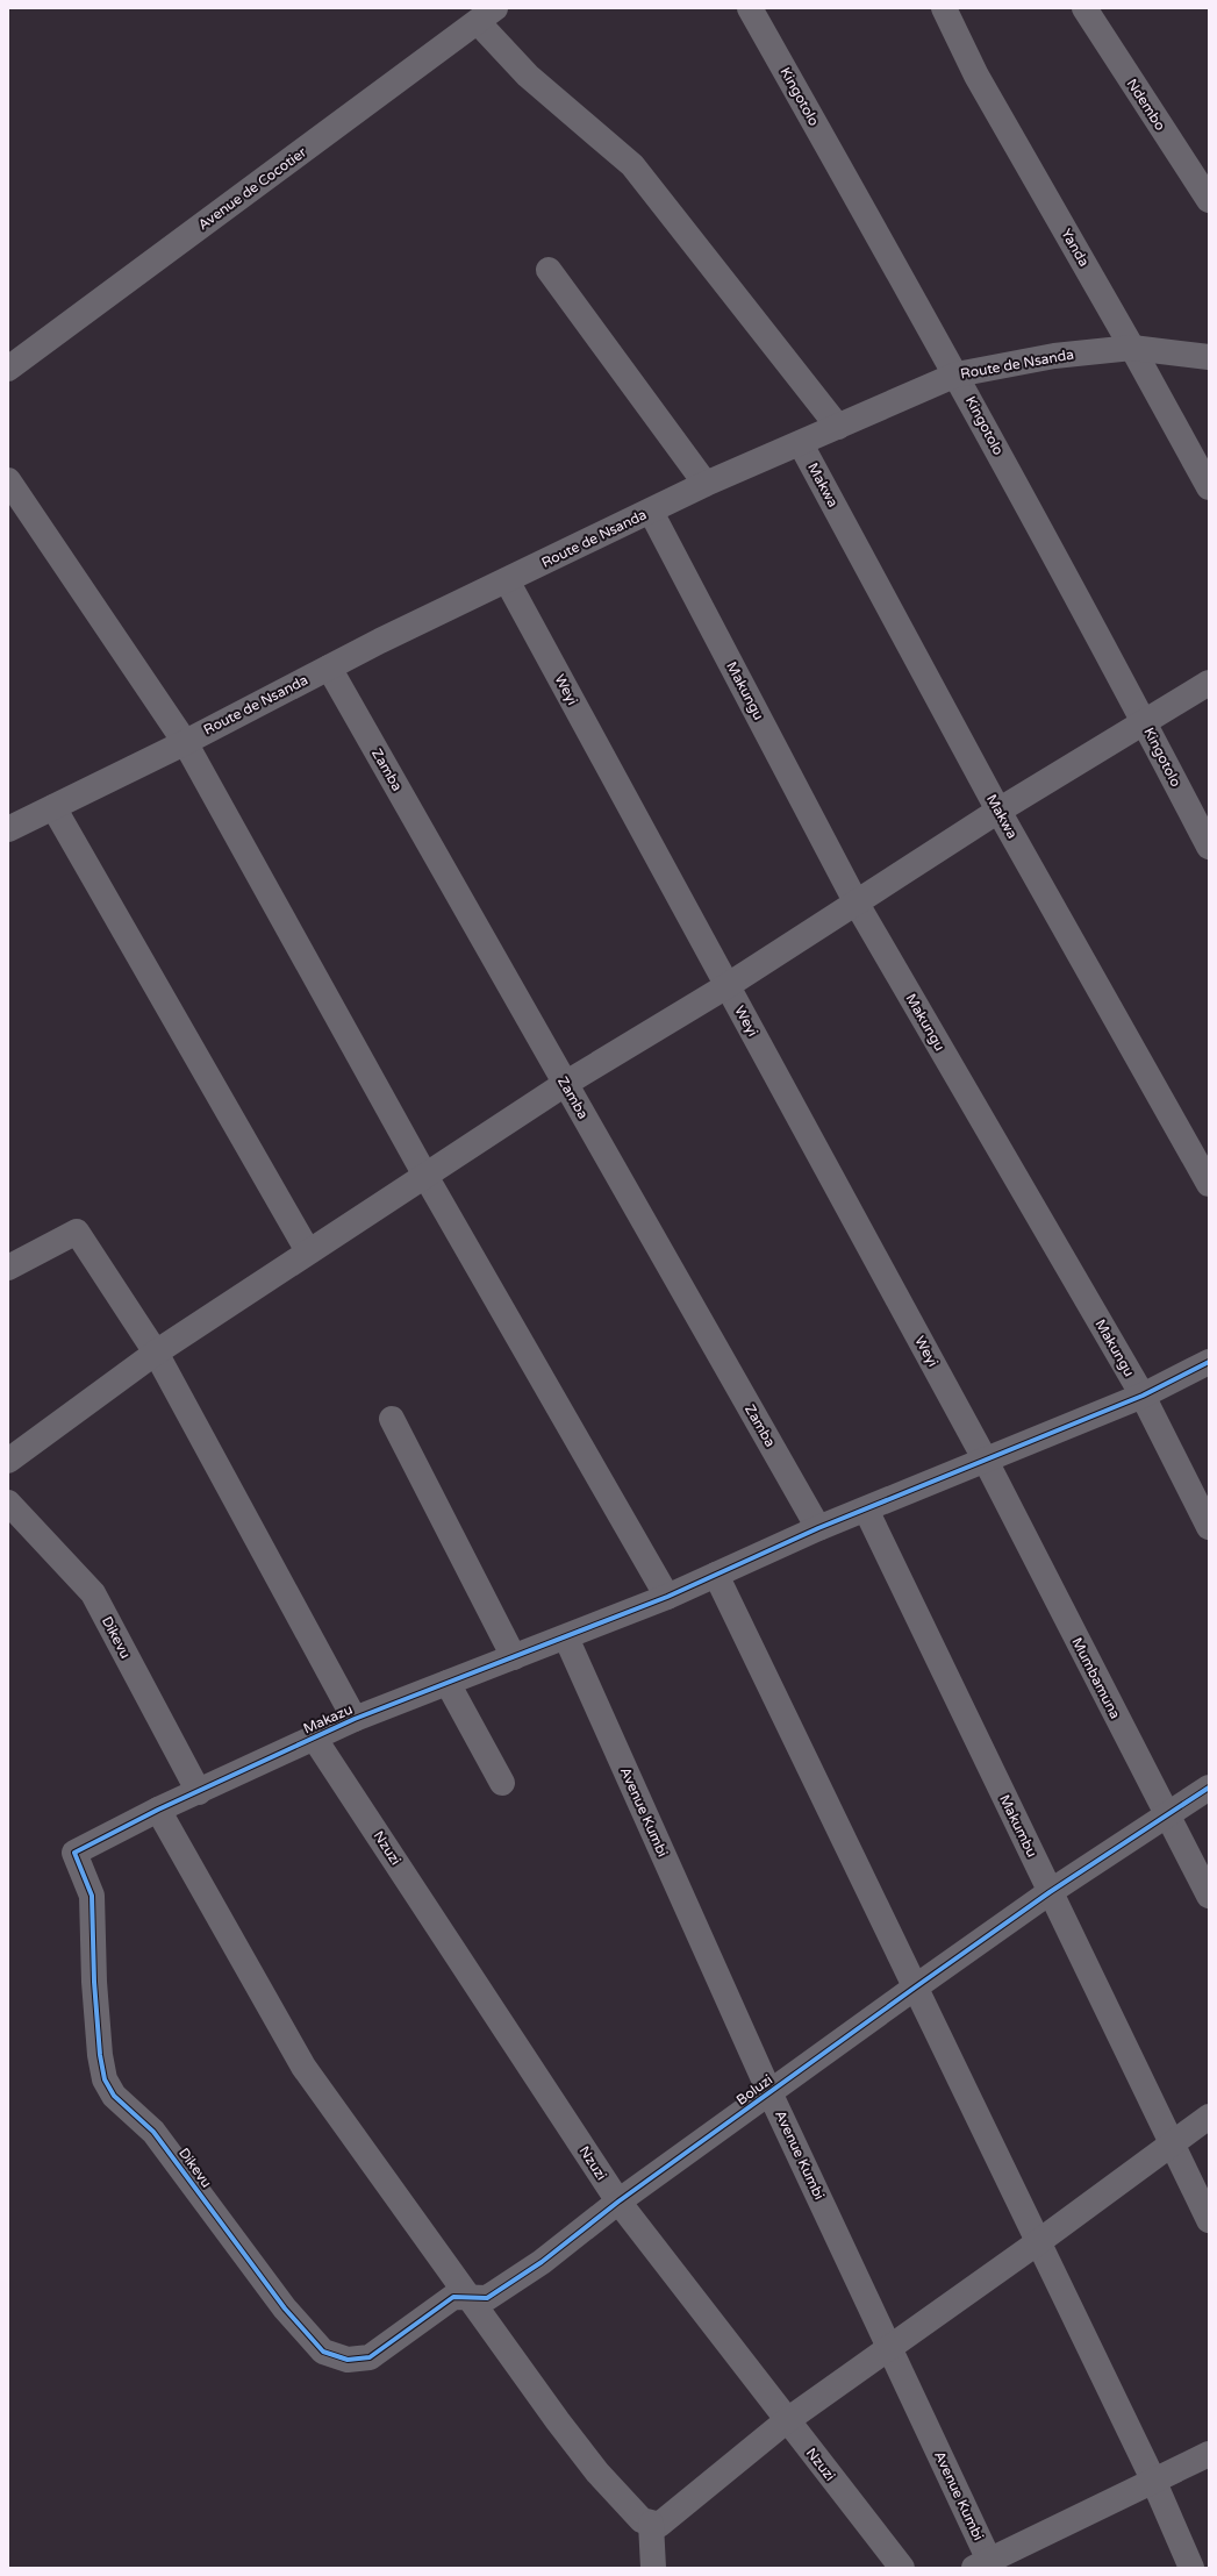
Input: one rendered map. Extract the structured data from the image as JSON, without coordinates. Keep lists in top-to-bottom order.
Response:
{
  "streets": {
    "street": [
      "Kingotolo",
      "Ndembo",
      "Avenue de Cocotier",
      "Yanda",
      "Route de Nsanda",
      "Makwa",
      "Weyi",
      "Makungu",
      "Zamba",
      "Dikevu",
      "Mumbamuna",
      "Makazu",
      "Avenue Kumbi",
      "Makumbu",
      "Nzuzi",
      "Boluzi"
    ]
  },
  "crossings": [
    ["Kingotolo", "Route de Nsanda"],
    ["Yanda", "Route de Nsanda"],
    ["Route de Nsanda", "Makwa"],
    ["Route de Nsanda", "Weyi"],
    ["Route de Nsanda", "Makungu"],
    ["Route de Nsanda", "Zamba"],
    ["Weyi", "Mumbamuna"],
    ["Weyi", "Makazu"],
    ["Makungu", "Makazu"],
    ["Zamba", "Makazu"],
    ["Dikevu", "Makazu"],
    ["Dikevu", "Boluzi"],
    ["Mumbamuna", "Makazu"],
    ["Mumbamuna", "Boluzi"],
    ["Makazu", "Avenue Kumbi"],
    ["Makazu", "Makumbu"],
    ["Makazu", "Nzuzi"],
    ["Avenue Kumbi", "Boluzi"],
    ["Makumbu", "Boluzi"],
    ["Nzuzi", "Boluzi"]
  ]
}
